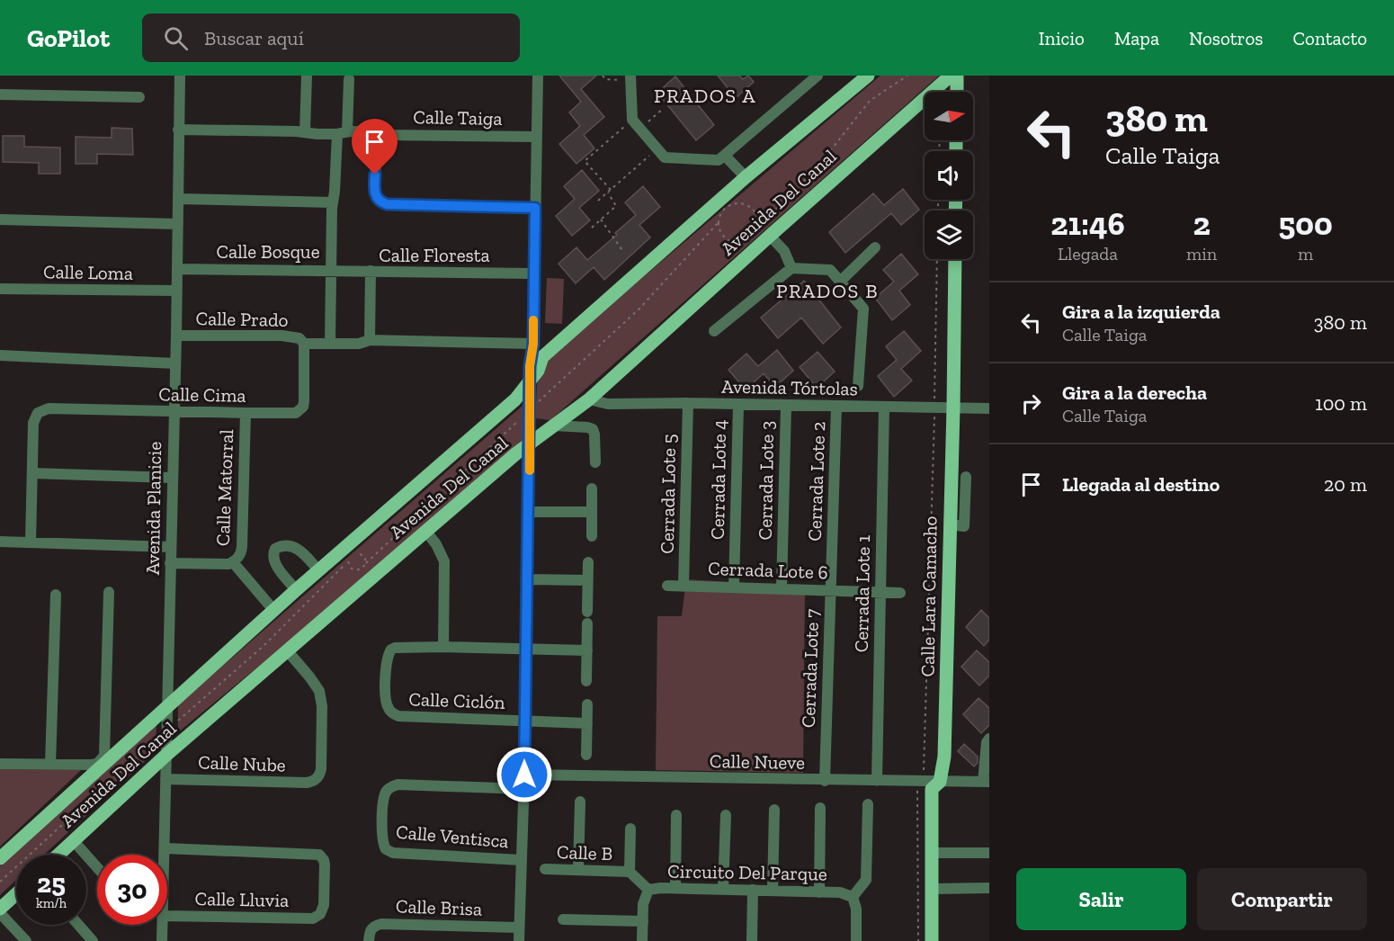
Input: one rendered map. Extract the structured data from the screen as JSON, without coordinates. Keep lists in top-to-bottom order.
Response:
{
  "streets": {
    "main road": ["Avenida Del Canal", "Calle Lara Camacho"],
    "street": [
      "Calle Taiga",
      "Calle Bosque",
      "Calle Floresta",
      "Calle Loma",
      "Calle Prado",
      "Avenida Tórtolas",
      "Calle Cima",
      "Cerrada Lote 4",
      "Cerrada Lote 3",
      "Cerrada Lote 2",
      "Calle Matorral",
      "Cerrada Lote 5",
      "Avenida Planicie",
      "Cerrada Lote 6",
      "Cerrada Lote 1",
      "Cerrada Lote 7",
      "Calle Ciclón",
      "Calle Nueve",
      "Calle Nube",
      "Calle Ventisca",
      "Calle B",
      "Circuito Del Parque",
      "Calle Lluvia",
      "Calle Brisa"
    ]
  },
  "crossings": [
    ["Calle Taiga", "Calle Bosque"],
    ["Calle Taiga", "Avenida Planicie"],
    ["Avenida Del Canal", "Avenida Tórtolas"],
    ["Avenida Del Canal", "Avenida Planicie"],
    ["Avenida Del Canal", "Calle Nube"],
    ["Calle Bosque", "Avenida Planicie"],
    ["Calle Floresta", "Calle Prado"],
    ["Calle Loma", "Avenida Planicie"],
    ["Calle Prado", "Calle Cima"],
    ["Calle Prado", "Avenida Planicie"],
    ["Avenida Tórtolas", "Cerrada Lote 4"],
    ["Avenida Tórtolas", "Cerrada Lote 3"],
    ["Avenida Tórtolas", "Cerrada Lote 2"],
    ["Avenida Tórtolas", "Cerrada Lote 5"],
    ["Avenida Tórtolas", "Cerrada Lote 1"],
    ["Avenida Tórtolas", "Calle Lara Camacho"],
    ["Calle Cima", "Calle Matorral"],
    ["Calle Cima", "Avenida Planicie"],
    ["Cerrada Lote 4", "Cerrada Lote 6"],
    ["Cerrada Lote 3", "Cerrada Lote 6"],
    ["Cerrada Lote 2", "Cerrada Lote 6"],
    ["Cerrada Lote 2", "Cerrada Lote 7"],
    ["Calle Matorral", "Avenida Planicie"],
    ["Cerrada Lote 5", "Cerrada Lote 6"],
    ["Avenida Planicie", "Calle Nube"],
    ["Avenida Planicie", "Calle Lluvia"],
    ["Cerrada Lote 6", "Cerrada Lote 1"],
    ["Cerrada Lote 6", "Cerrada Lote 7"],
    ["Cerrada Lote 1", "Calle Nueve"],
    ["Calle Lara Camacho", "Calle Nueve"],
    ["Cerrada Lote 7", "Calle Nueve"],
    ["Calle B", "Circuito Del Parque"]
  ],
  "districts": ["PRADOS A", "PRADOS B"],
  "north": "right",
  "page": {
    "header": "GoPilot",
    "search": "Buscar aquí",
    "nav": [
      "Inicio",
      "Mapa",
      "Nosotros",
      "Contacto"
    ],
    "turn": ["380 m", "Calle Taiga"],
    "eta": [
      "21:46",
      "Llegada",
      "2",
      "min",
      "500",
      "m"
    ],
    "list": [
      {
        "name": "Gira a la izquierda",
        "note": "Calle Taiga",
        "value": "380 m"
      },
      {
        "name": "Gira a la derecha",
        "note": "Calle Taiga",
        "value": "100 m"
      },
      {
        "name": "Llegada al destino",
        "value": "20 m"
      }
    ],
    "speed": "25 km/h",
    "limit": "30",
    "buttons": ["Salir", "Compartir"]
  }
}
